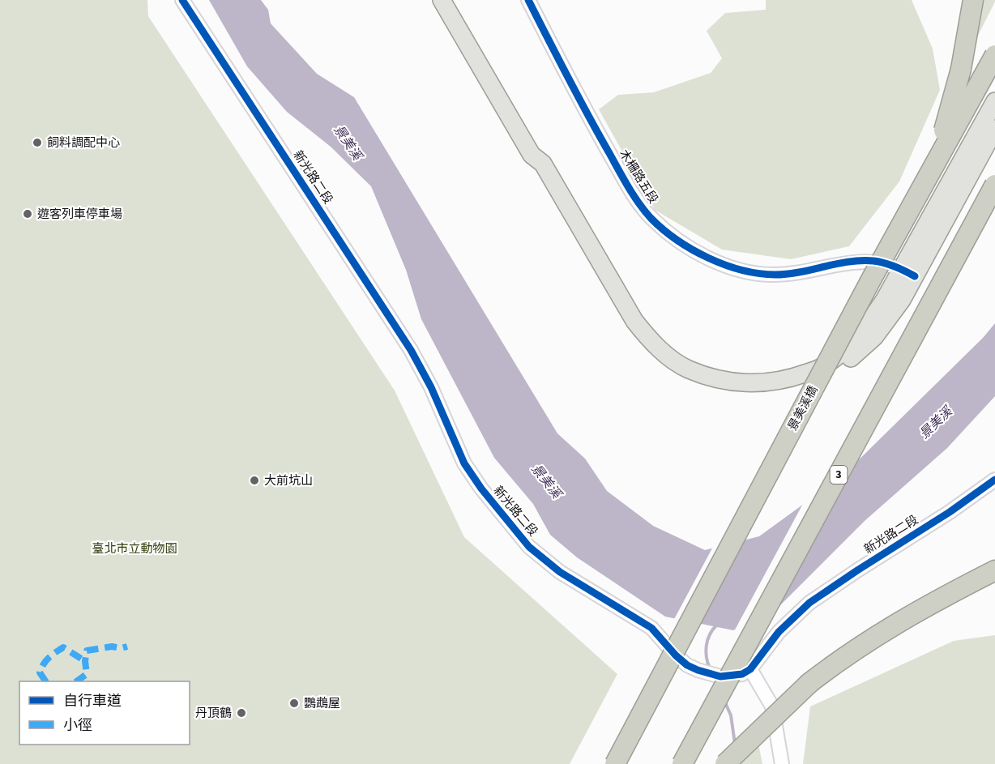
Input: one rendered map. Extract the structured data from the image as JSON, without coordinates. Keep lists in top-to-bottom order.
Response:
{
  "streets": {
    "highway": ["景美溪橋", "3"],
    "street": ["木柵路五段", "新光路二段"]
  },
  "water": ["景美溪"],
  "parks": ["臺北市立動物園"],
  "places": [
    "飼料調配中心",
    "遊客列車停車場",
    "大前坑山",
    "鸚鵡屋",
    "丹頂鶴"
  ],
  "legend": ["自行車道", "小徑"]
}
